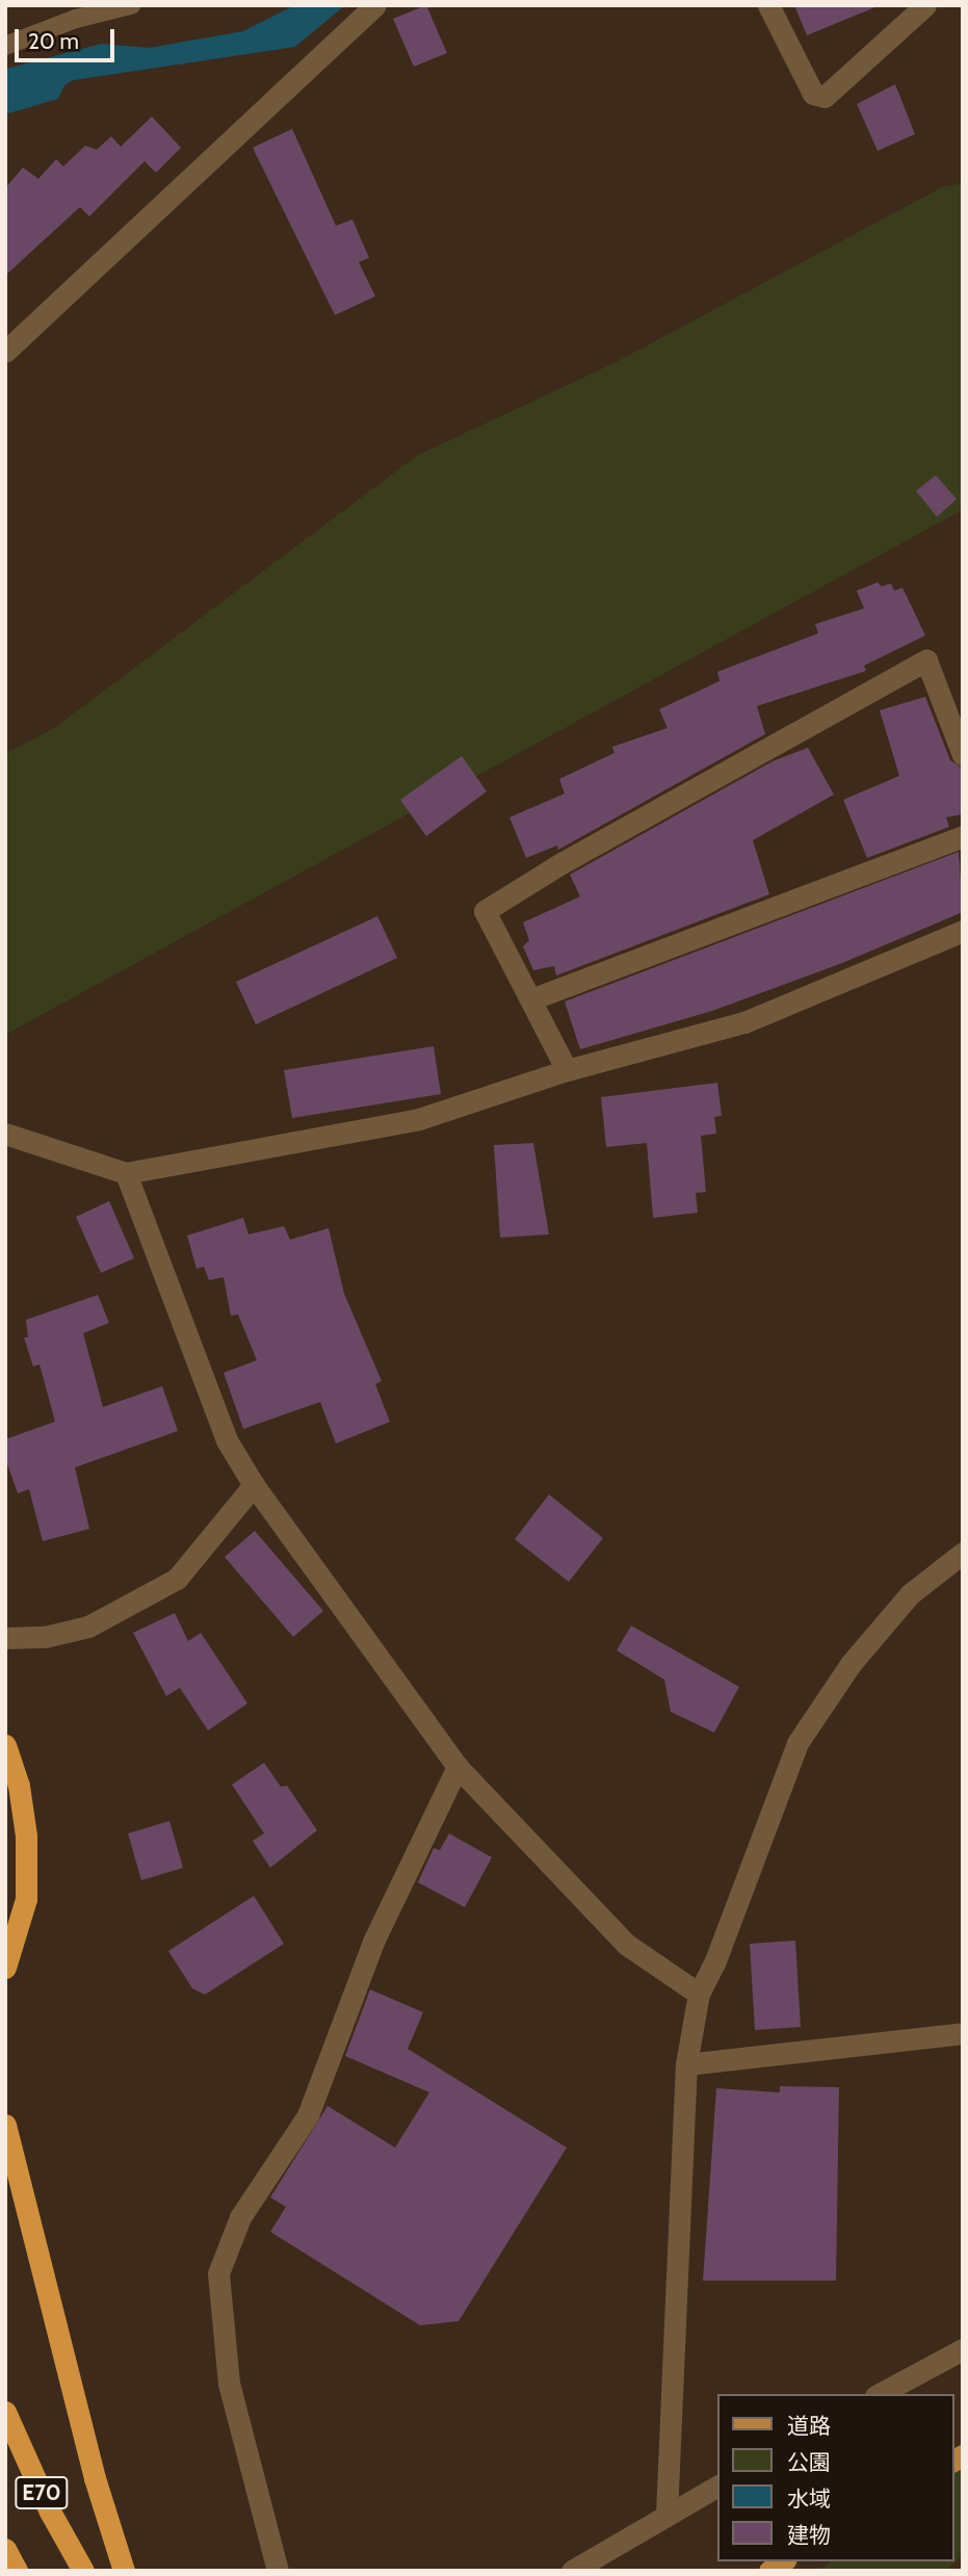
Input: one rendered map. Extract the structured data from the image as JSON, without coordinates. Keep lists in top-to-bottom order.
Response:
{
  "streets": {
    "highway": ["E70"]
  },
  "legend": [
    "道路",
    "公園",
    "水域",
    "建物"
  ],
  "scale_bar": "20 m"
}
